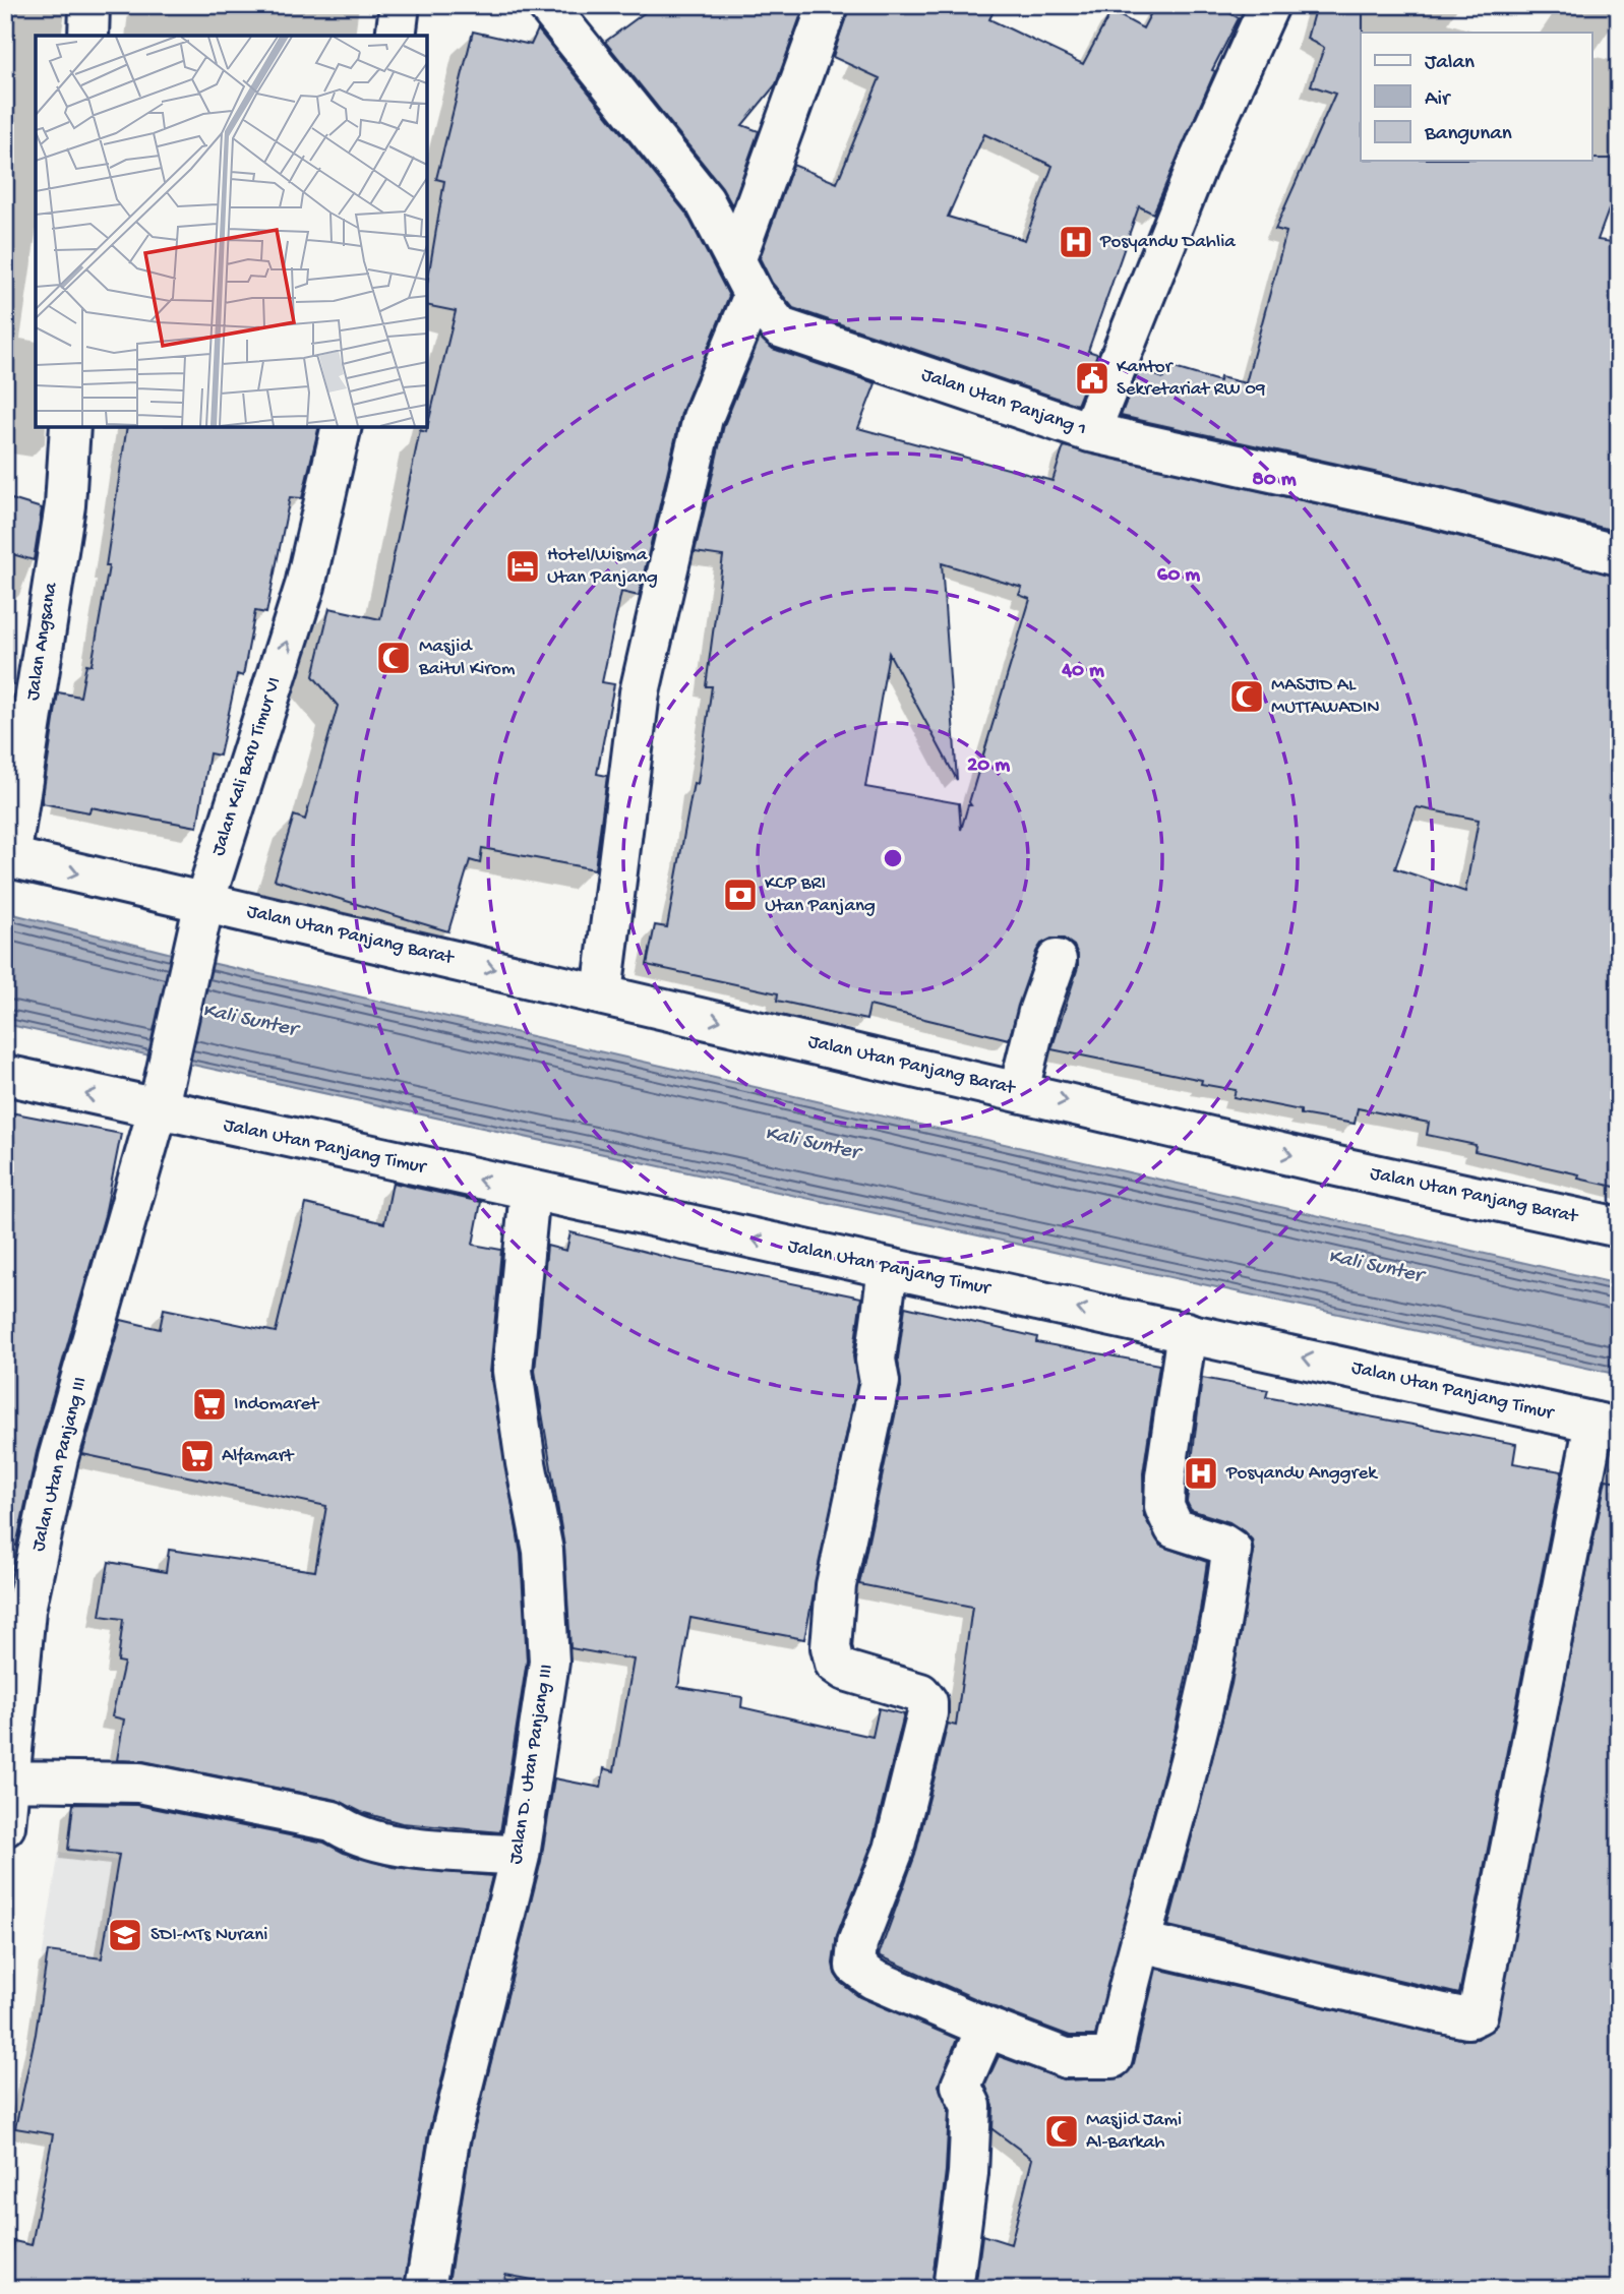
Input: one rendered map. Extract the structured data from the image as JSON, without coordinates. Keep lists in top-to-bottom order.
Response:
{
  "streets": {
    "street": [
      "Jalan Utan Panjang 1",
      "Jalan Angsana",
      "Jalan Kali Baru Timur VI",
      "Jalan Utan Panjang Barat",
      "Jalan Utan Panjang Timur",
      "Jalan Utan Panjang III",
      "Jalan D. Utan Panjang III"
    ]
  },
  "crossings": [
    ["Jalan Angsana", "Jalan Utan Panjang Barat"],
    ["Jalan Kali Baru Timur VI", "Jalan Utan Panjang Barat"],
    ["Jalan Kali Baru Timur VI", "Jalan Utan Panjang Timur"],
    ["Jalan Kali Baru Timur VI", "Jalan Utan Panjang III"],
    ["Jalan Utan Panjang Timur", "Jalan Utan Panjang III"],
    ["Jalan Utan Panjang Timur", "Jalan D. Utan Panjang III"]
  ],
  "one_way": ["Jalan Utan Panjang Barat", "Jalan Utan Panjang Timur"],
  "water": ["Kali Sunter"],
  "places": {
    "hospital": ["Posyandu Dahlia", "Posyandu Anggrek"],
    "public building": ["Kantor Sekretariat RW 09"],
    "hotel": ["Hotel/Wisma Utan Panjang"],
    "mosque": ["Masjid Baitul Kirom", "MASJID AL MUTTAWADIN", "Masjid Jami Al-Barkah"],
    "bank": ["KCP BRI Utan Panjang"],
    "supermarket": ["Indomaret", "Alfamart"],
    "school or university": ["SDI-MTs Nurani"]
  },
  "legend": ["Jalan", "Air", "Bangunan"],
  "rings": [
    "80 m",
    "60 m",
    "40 m",
    "20 m"
  ]
}
